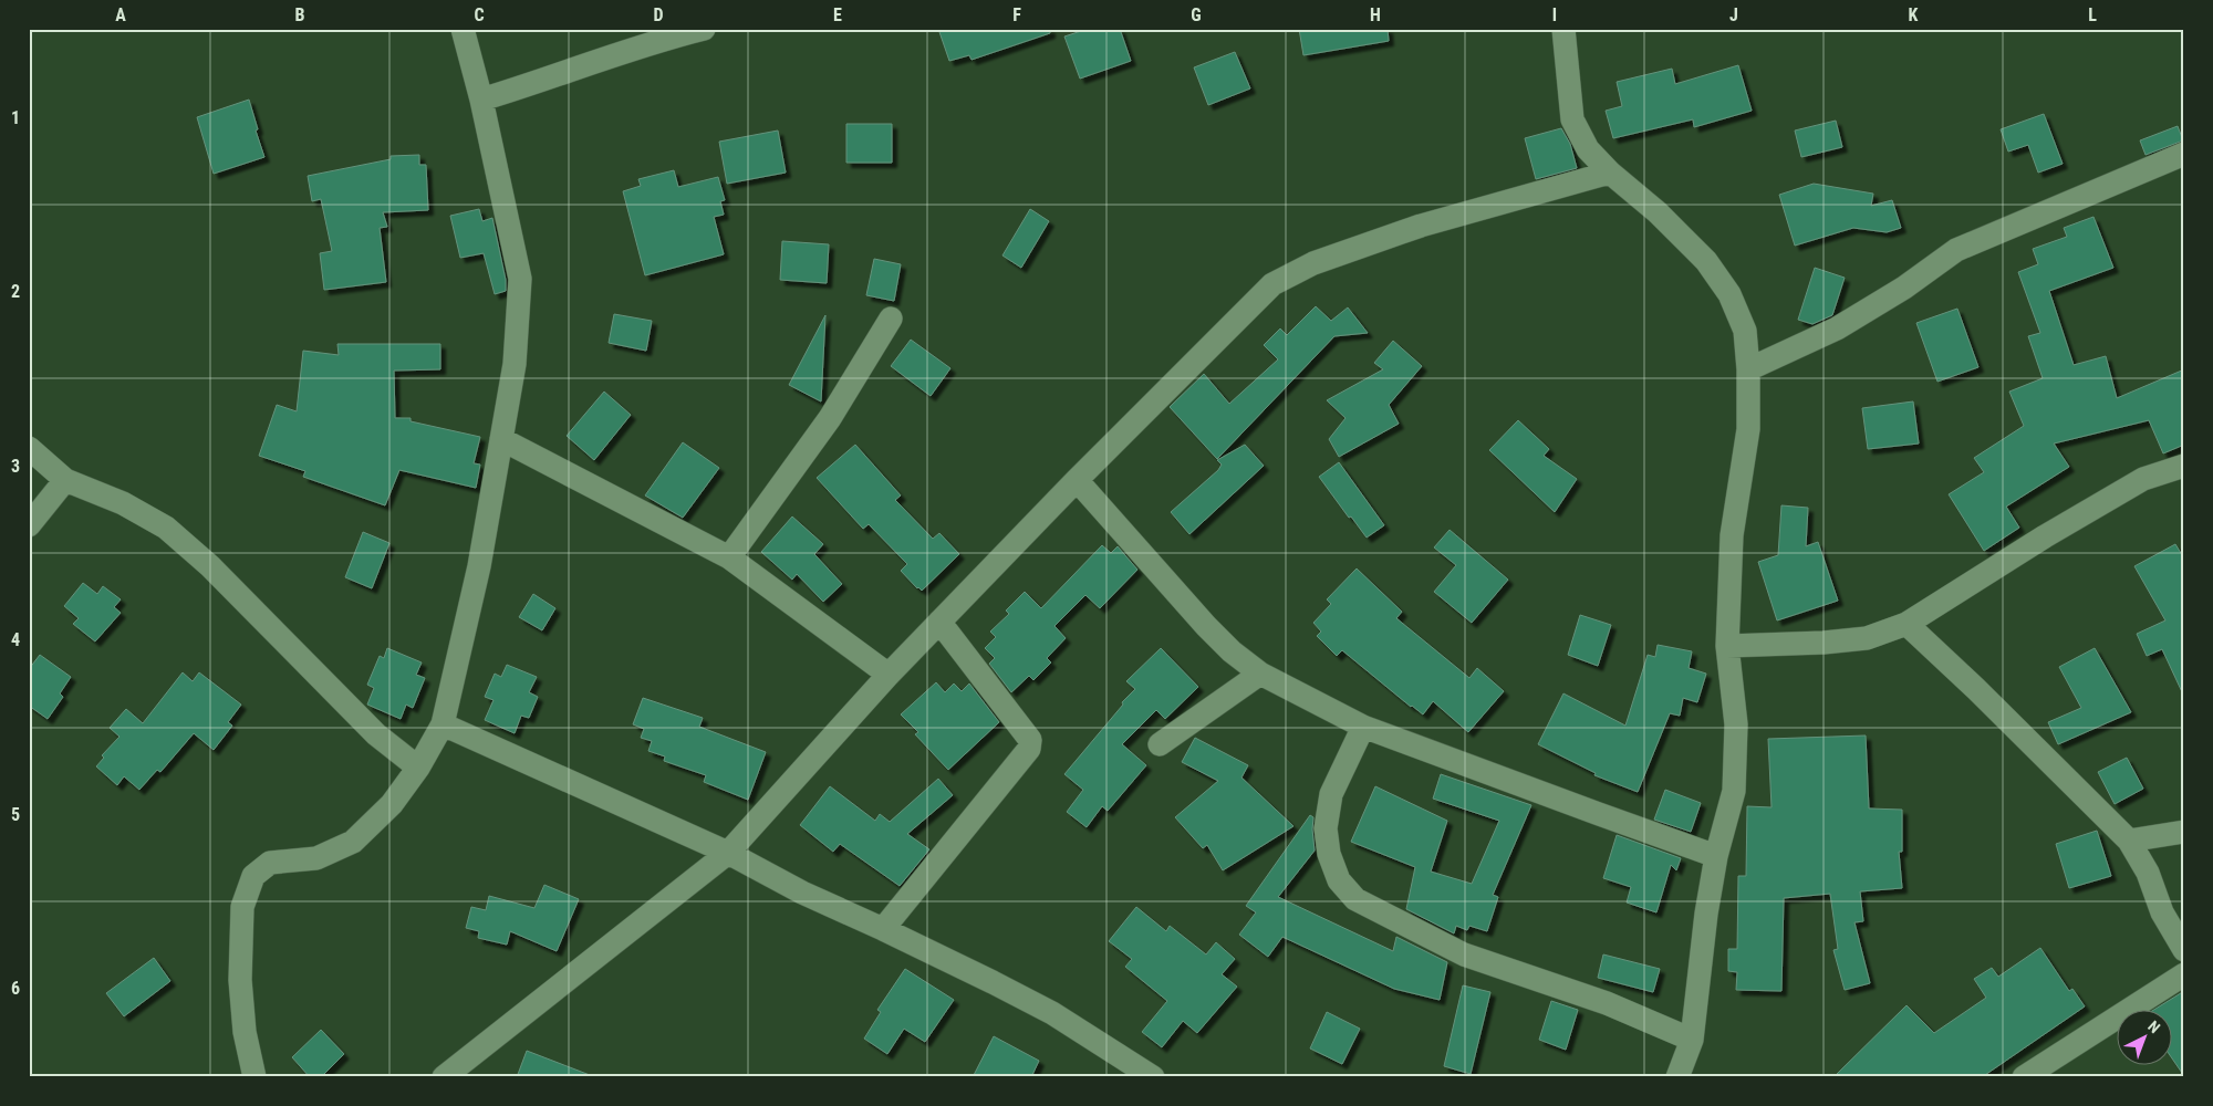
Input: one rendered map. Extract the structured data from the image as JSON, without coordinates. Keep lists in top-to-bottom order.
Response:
{
  "north": "top right",
  "grid": {
    "columns": [
      "A",
      "B",
      "C",
      "D",
      "E",
      "F",
      "G",
      "H",
      "I",
      "J",
      "K",
      "L"
    ],
    "rows": [
      "1",
      "2",
      "3",
      "4",
      "5",
      "6"
    ]
  }
}
